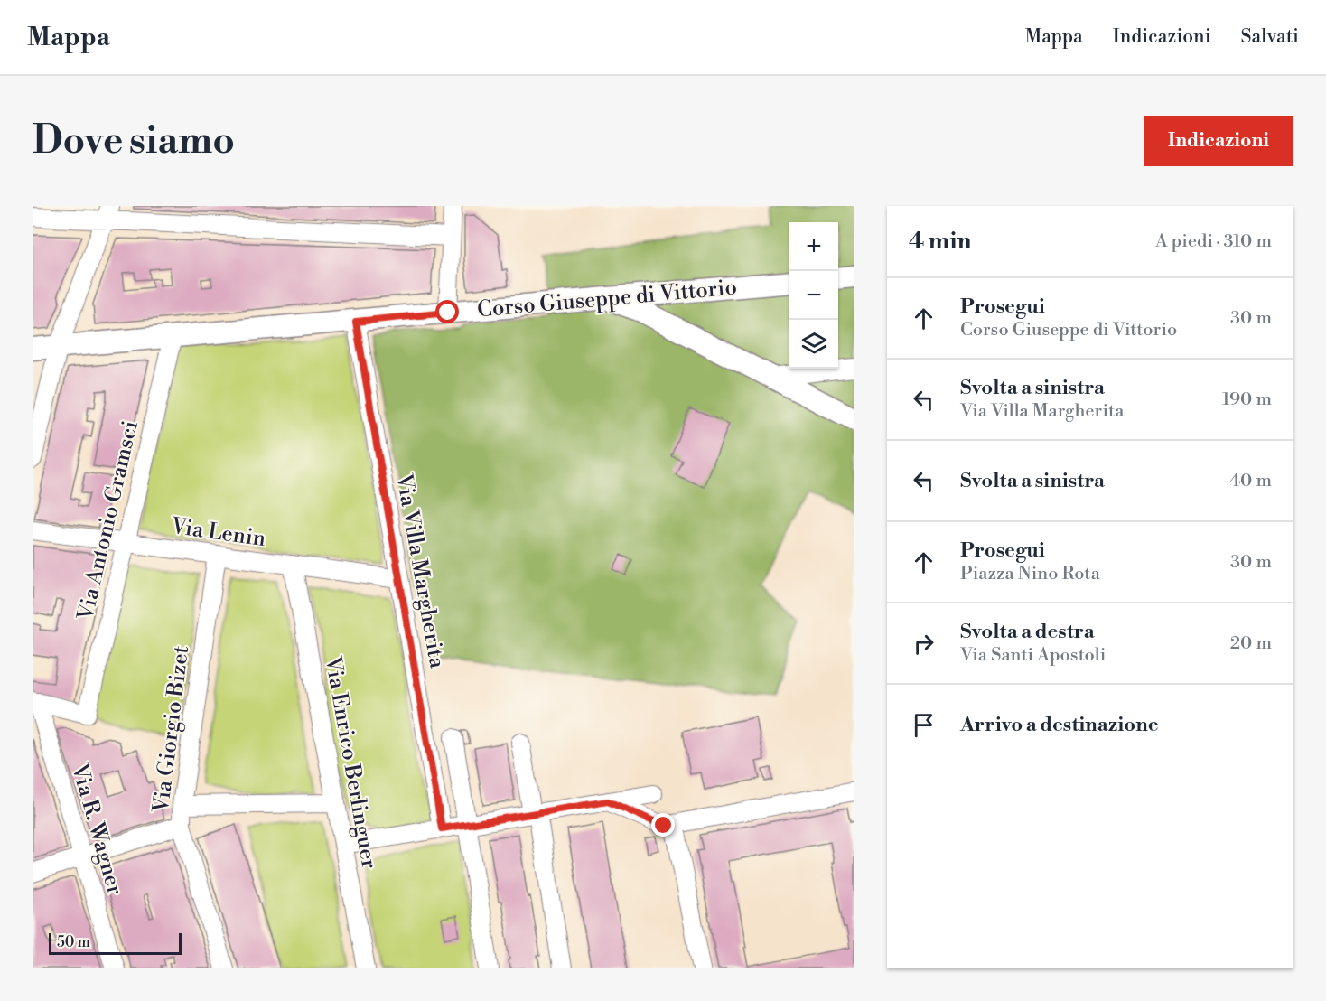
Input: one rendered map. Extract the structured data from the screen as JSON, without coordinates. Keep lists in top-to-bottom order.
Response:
{
  "streets": {
    "street": [
      "Corso Giuseppe di Vittorio",
      "Via Antonio Gramsci",
      "Via Lenin",
      "Via Villa Margherita",
      "Via Giorgio Bizet",
      "Via Enrico Berlinguer",
      "Via R. Wagner"
    ]
  },
  "crossings": [
    ["Corso Giuseppe di Vittorio", "Via Antonio Gramsci"],
    ["Corso Giuseppe di Vittorio", "Via Villa Margherita"],
    ["Via Antonio Gramsci", "Via Lenin"],
    ["Via Antonio Gramsci", "Via R. Wagner"],
    ["Via Lenin", "Via Villa Margherita"],
    ["Via Lenin", "Via Giorgio Bizet"],
    ["Via Lenin", "Via Enrico Berlinguer"]
  ],
  "scale_bar": "50 m",
  "page": {
    "header": "Mappa",
    "nav": ["Mappa", "Indicazioni", "Salvati"],
    "buttons": "Indicazioni",
    "title": "Dove siamo",
    "heading": ["4 min", "A piedi · 310 m"],
    "map_buttons": ["+", "−"],
    "list": [
      ["Prosegui", "Corso Giuseppe di Vittorio", "30 m"],
      ["Svolta a sinistra", "Via Villa Margherita", "190 m"],
      ["Svolta a sinistra", "40 m"],
      ["Prosegui", "Piazza Nino Rota", "30 m"],
      ["Svolta a destra", "Via Santi Apostoli", "20 m"],
      "Arrivo a destinazione"
    ],
    "scale": "50 m"
  }
}
